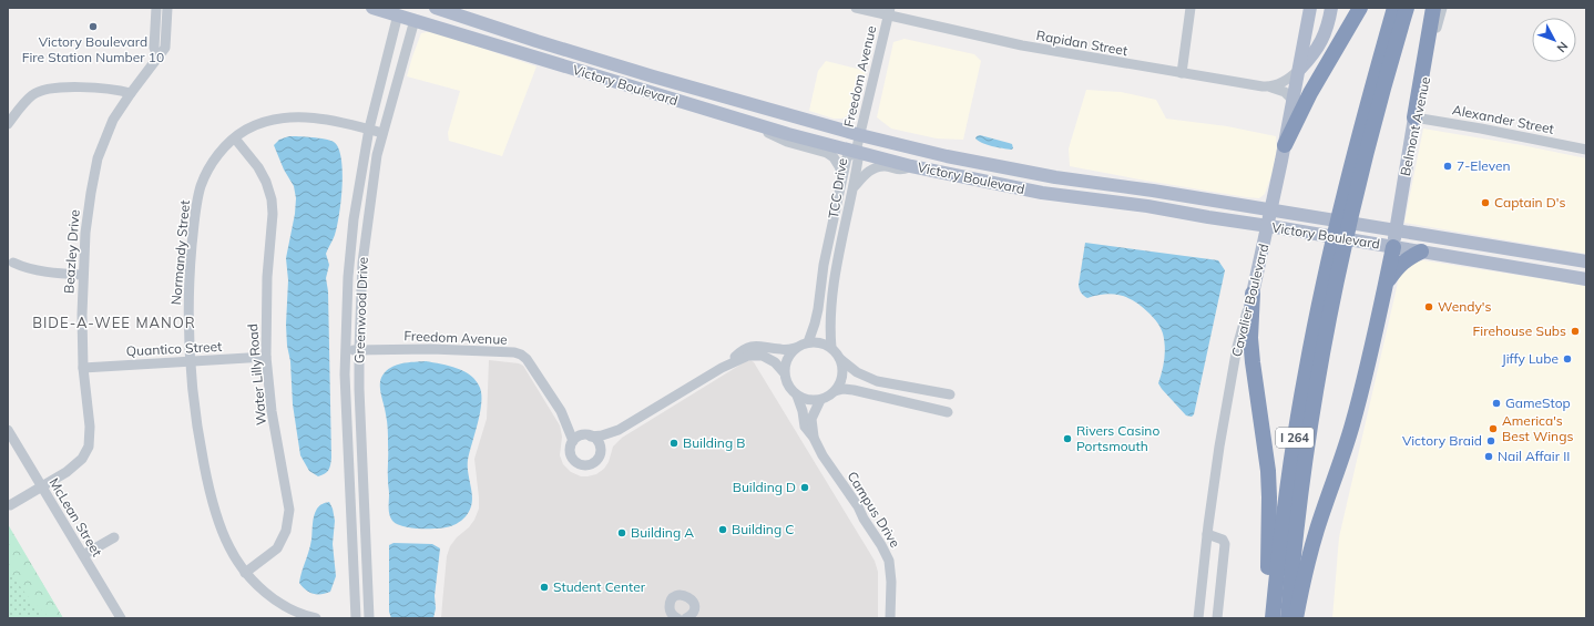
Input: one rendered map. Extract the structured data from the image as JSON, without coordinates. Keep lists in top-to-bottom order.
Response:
{
  "streets": {
    "highway": ["I 264"],
    "main road": ["Victory Boulevard", "Belmont Avenue", "Cavalier Boulevard"],
    "street": [
      "Rapidan Street",
      "Freedom Avenue",
      "Alexander Street",
      "TCC Drive",
      "Beazley Drive",
      "Normandy Street",
      "Greenwood Drive",
      "Quantico Street",
      "Water Lilly Road",
      "Campus Drive",
      "McLean Street"
    ]
  },
  "crossings": [
    ["Rapidan Street", "Freedom Avenue"],
    ["Rapidan Street", "Cavalier Boulevard"],
    ["Freedom Avenue", "Victory Boulevard"],
    ["Freedom Avenue", "TCC Drive"],
    ["Freedom Avenue", "Greenwood Drive"],
    ["Freedom Avenue", "Campus Drive"],
    ["Victory Boulevard", "Belmont Avenue"],
    ["Victory Boulevard", "TCC Drive"],
    ["Victory Boulevard", "Cavalier Boulevard"],
    ["Victory Boulevard", "Greenwood Drive"],
    ["Alexander Street", "Belmont Avenue"],
    ["TCC Drive", "Campus Drive"],
    ["Beazley Drive", "Quantico Street"],
    ["Beazley Drive", "McLean Street"],
    ["Normandy Street", "Greenwood Drive"],
    ["Normandy Street", "Quantico Street"],
    ["Normandy Street", "Water Lilly Road"],
    ["Quantico Street", "Water Lilly Road"]
  ],
  "districts": ["BIDE-A-WEE MANOR"],
  "places": [
    "Victory Boulevard Fire Station Number 10",
    "7-Eleven",
    "Captain D's",
    "Wendy's",
    "Firehouse Subs",
    "Jiffy Lube",
    "GameStop",
    "America's Best Wings",
    "Rivers Casino Portsmouth",
    "Victory Braid",
    "Building B",
    "Nail Affair II",
    "Building D",
    "Building C",
    "Building A",
    "Student Center"
  ],
  "north": "bottom right"
}
